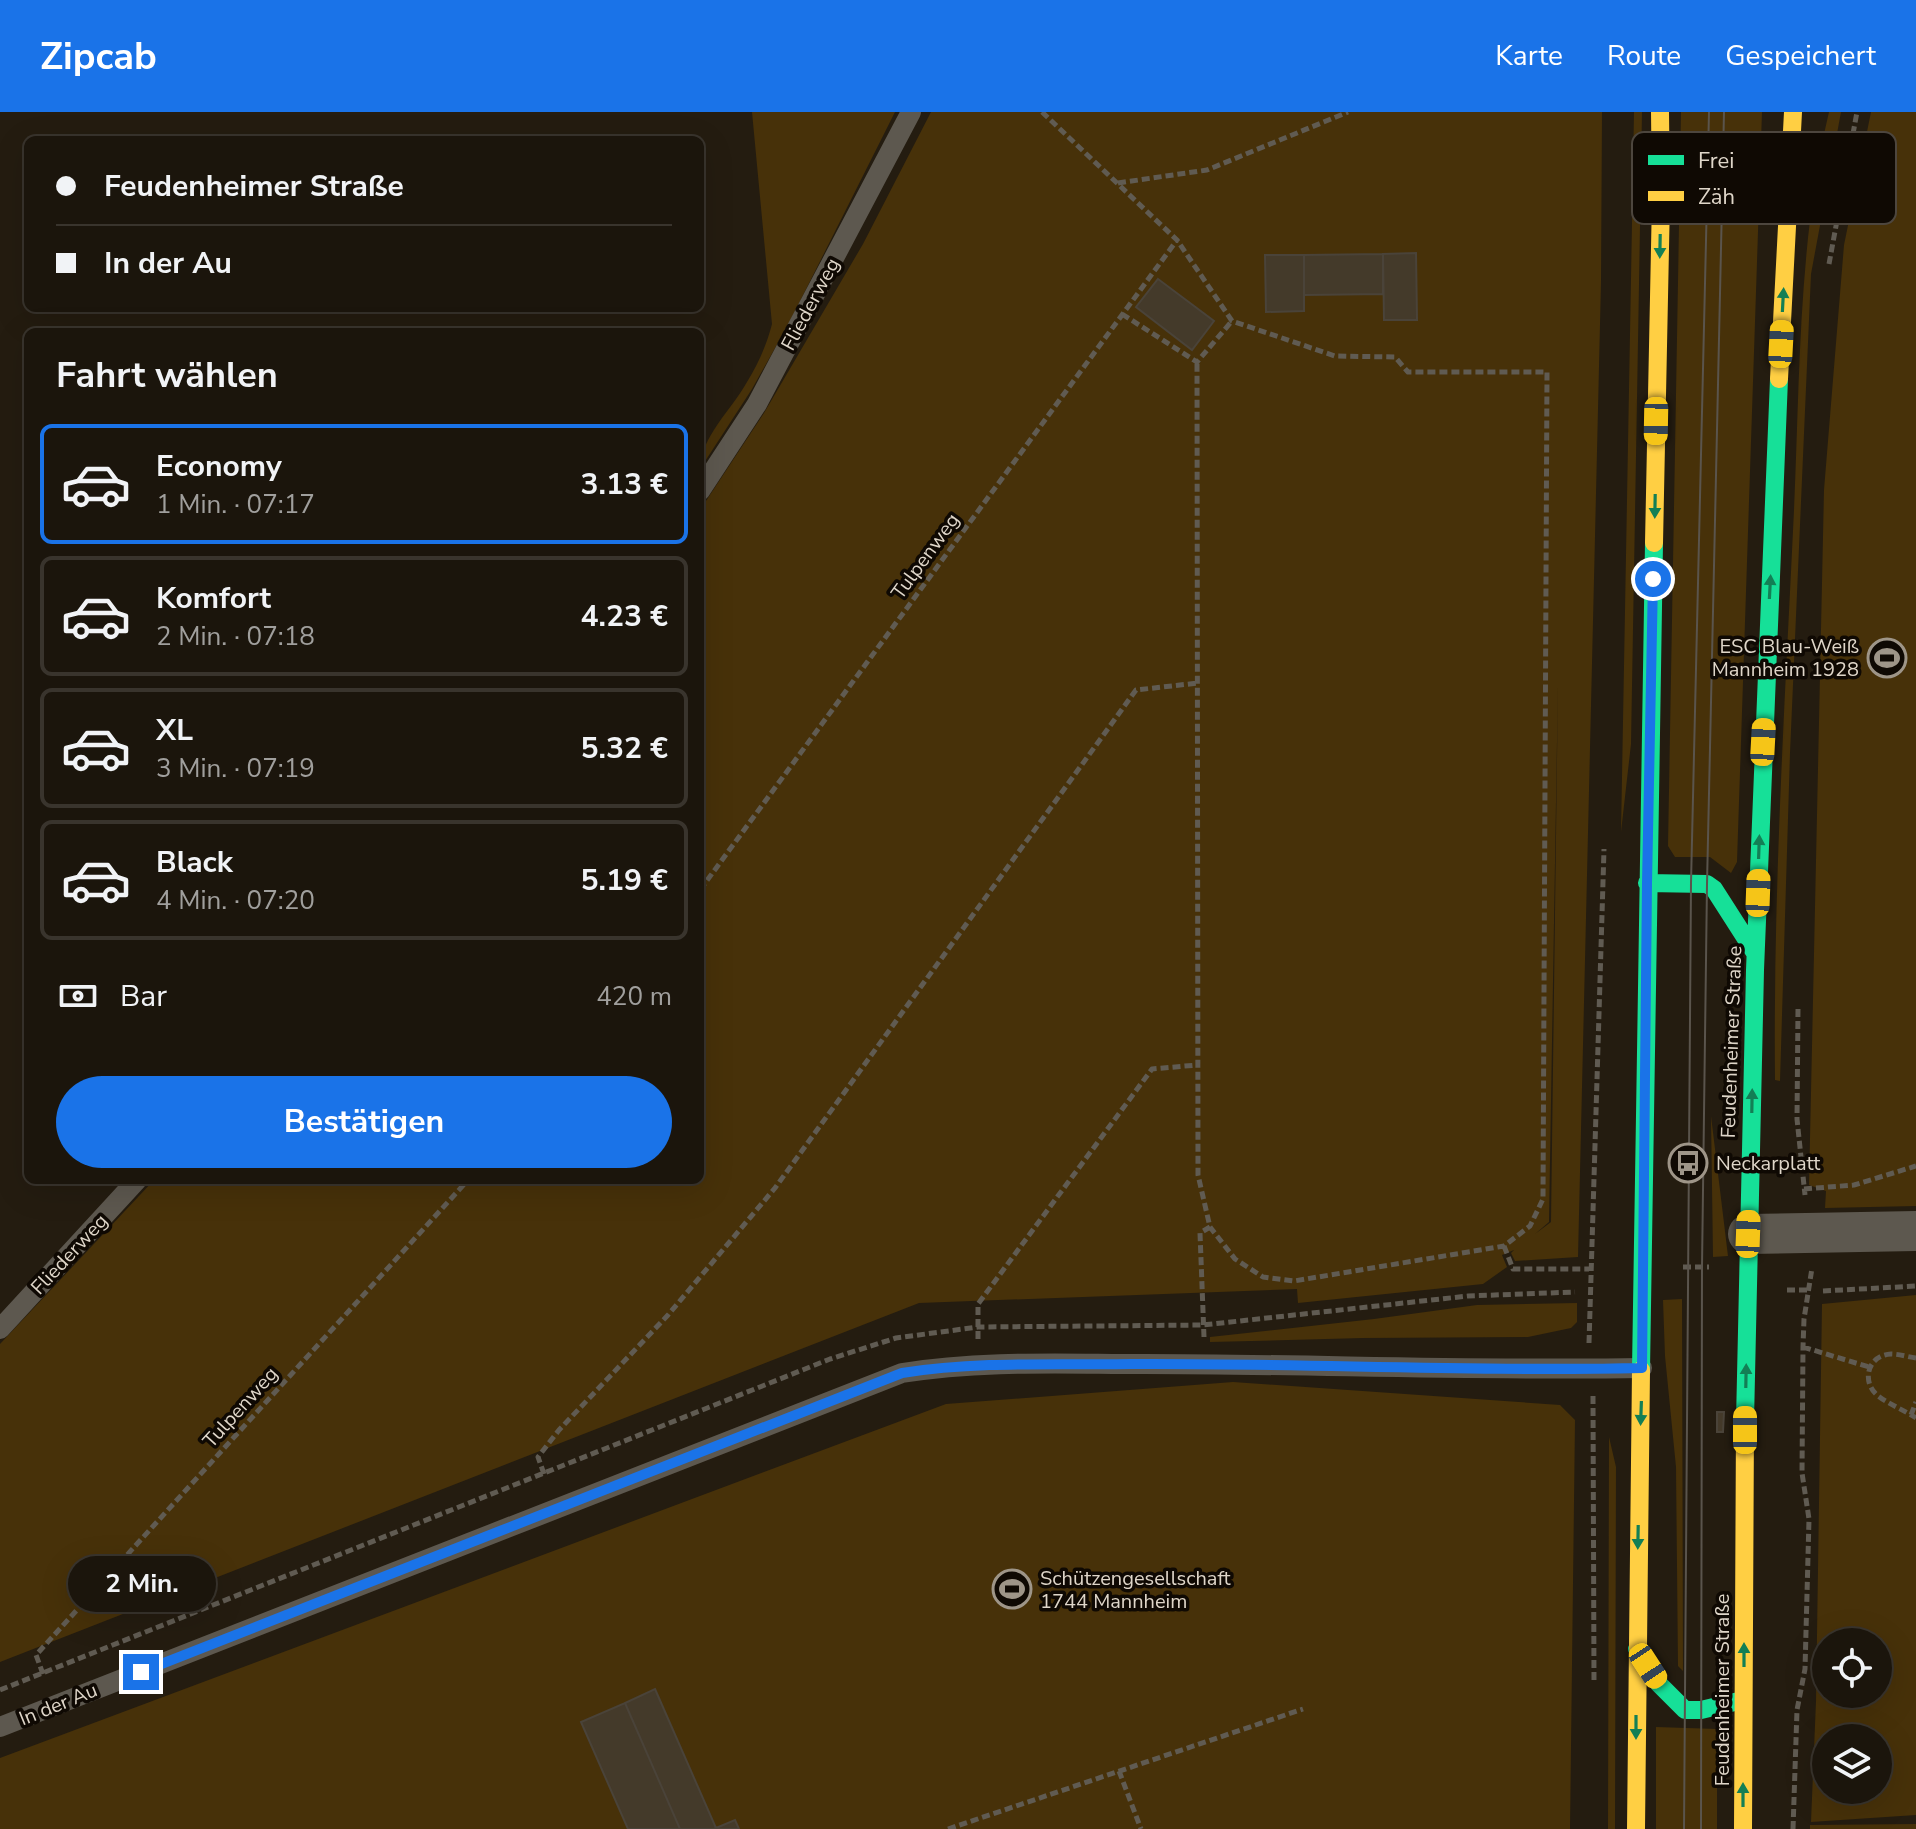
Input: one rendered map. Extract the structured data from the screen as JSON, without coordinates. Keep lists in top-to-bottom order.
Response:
{
  "streets": {
    "main road": ["Feudenheimer Straße"],
    "lane": ["Fliederweg", "In der Au"],
    "path": ["Tulpenweg"]
  },
  "places": {
    "sports": ["ESC Blau-Weiß Mannheim 1928", "Schützengesellschaft 1744 Mannheim"],
    "bus stop": ["Neckarplatt"]
  },
  "legend": ["Frei", "Zäh"],
  "page": {
    "header": "Zipcab",
    "nav": ["Karte", "Route", "Gespeichert"],
    "banner": ["Feudenheimer Straße", "In der Au"],
    "heading": "Fahrt wählen",
    "list": [
      {
        "name": "Economy",
        "note": "1 Min. · 07:17",
        "value": "3.13 €"
      },
      {
        "name": "Komfort",
        "note": "2 Min. · 07:18",
        "value": "4.23 €"
      },
      {
        "name": "XL",
        "note": "3 Min. · 07:19",
        "value": "5.32 €"
      },
      {
        "name": "Black",
        "note": "4 Min. · 07:20",
        "value": "5.19 €"
      }
    ],
    "pay": ["Bar", "420 m"],
    "buttons": "Bestätigen",
    "bubble": "2 Min."
  }
}
